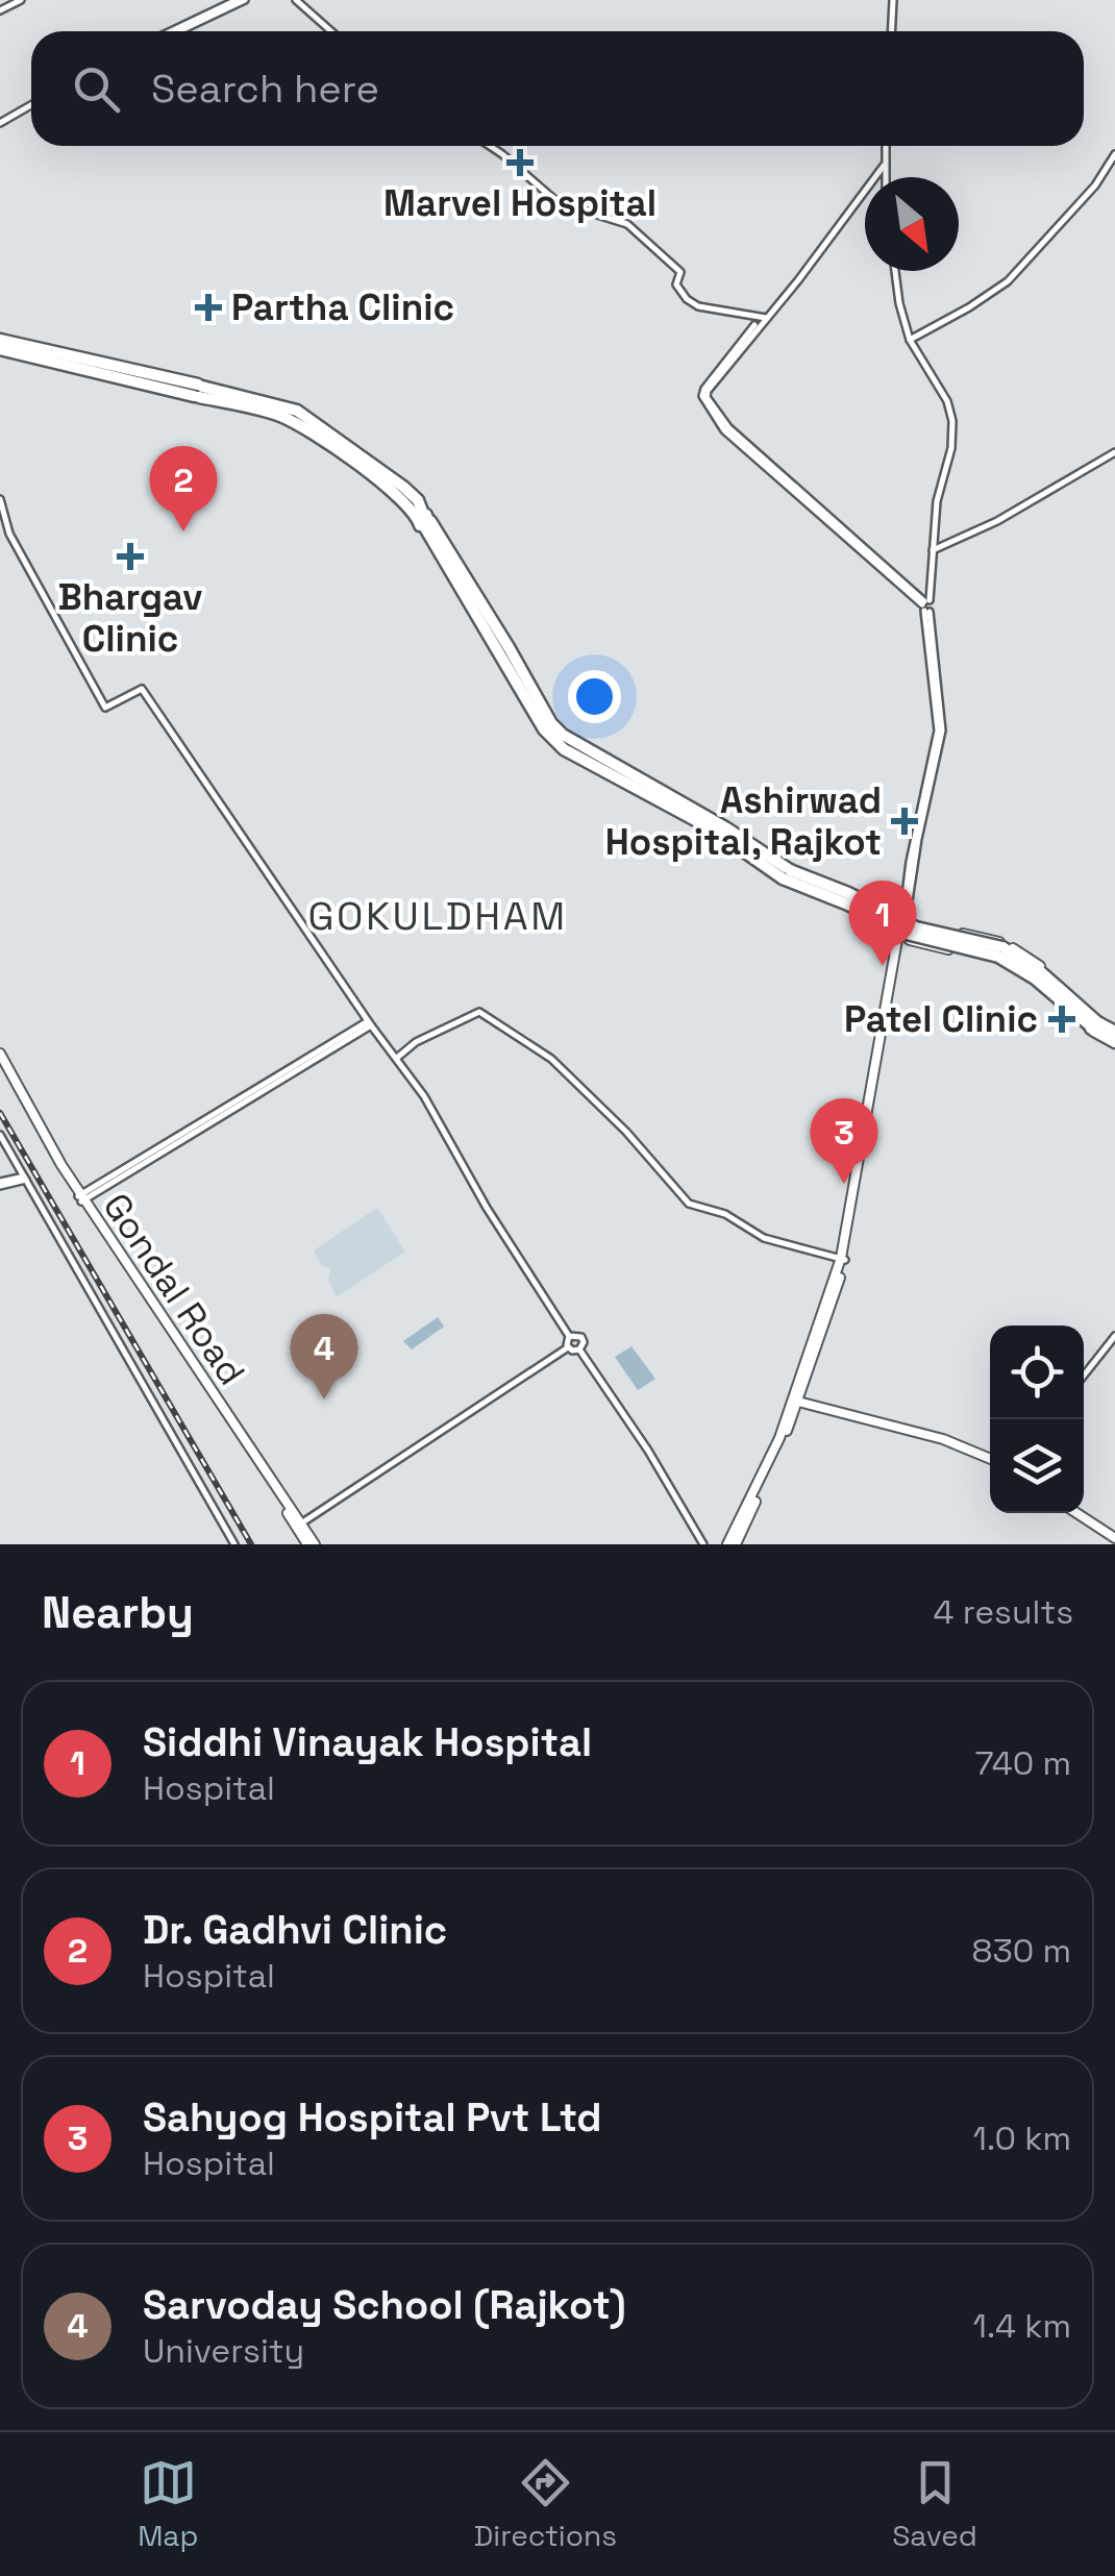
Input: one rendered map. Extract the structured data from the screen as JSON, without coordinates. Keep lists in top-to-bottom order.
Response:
{
  "streets": {
    "main road": ["Gondal Road"]
  },
  "districts": ["GOKULDHAM"],
  "places": {
    "health": [
      "Marvel Hospital",
      "Partha Clinic",
      "Bhargav Clinic",
      "Ashirwad Hospital, Rajkot",
      "Patel Clinic"
    ]
  },
  "north": "bottom right",
  "page": {
    "search": "Search here",
    "pins": [
      "2",
      "1",
      "3",
      "4"
    ],
    "heading": ["Nearby", "4 results"],
    "list": [
      {
        "mark": "1",
        "name": "Siddhi Vinayak Hospital",
        "note": "Hospital",
        "value": "740 m"
      },
      {
        "mark": "2",
        "name": "Dr. Gadhvi Clinic",
        "note": "Hospital",
        "value": "830 m"
      },
      {
        "mark": "3",
        "name": "Sahyog Hospital Pvt Ltd",
        "note": "Hospital",
        "value": "1.0 km"
      },
      {
        "mark": "4",
        "name": "Sarvoday School (Rajkot)",
        "note": "University",
        "value": "1.4 km"
      }
    ],
    "nav": ["Map", "Directions", "Saved"]
  }
}
